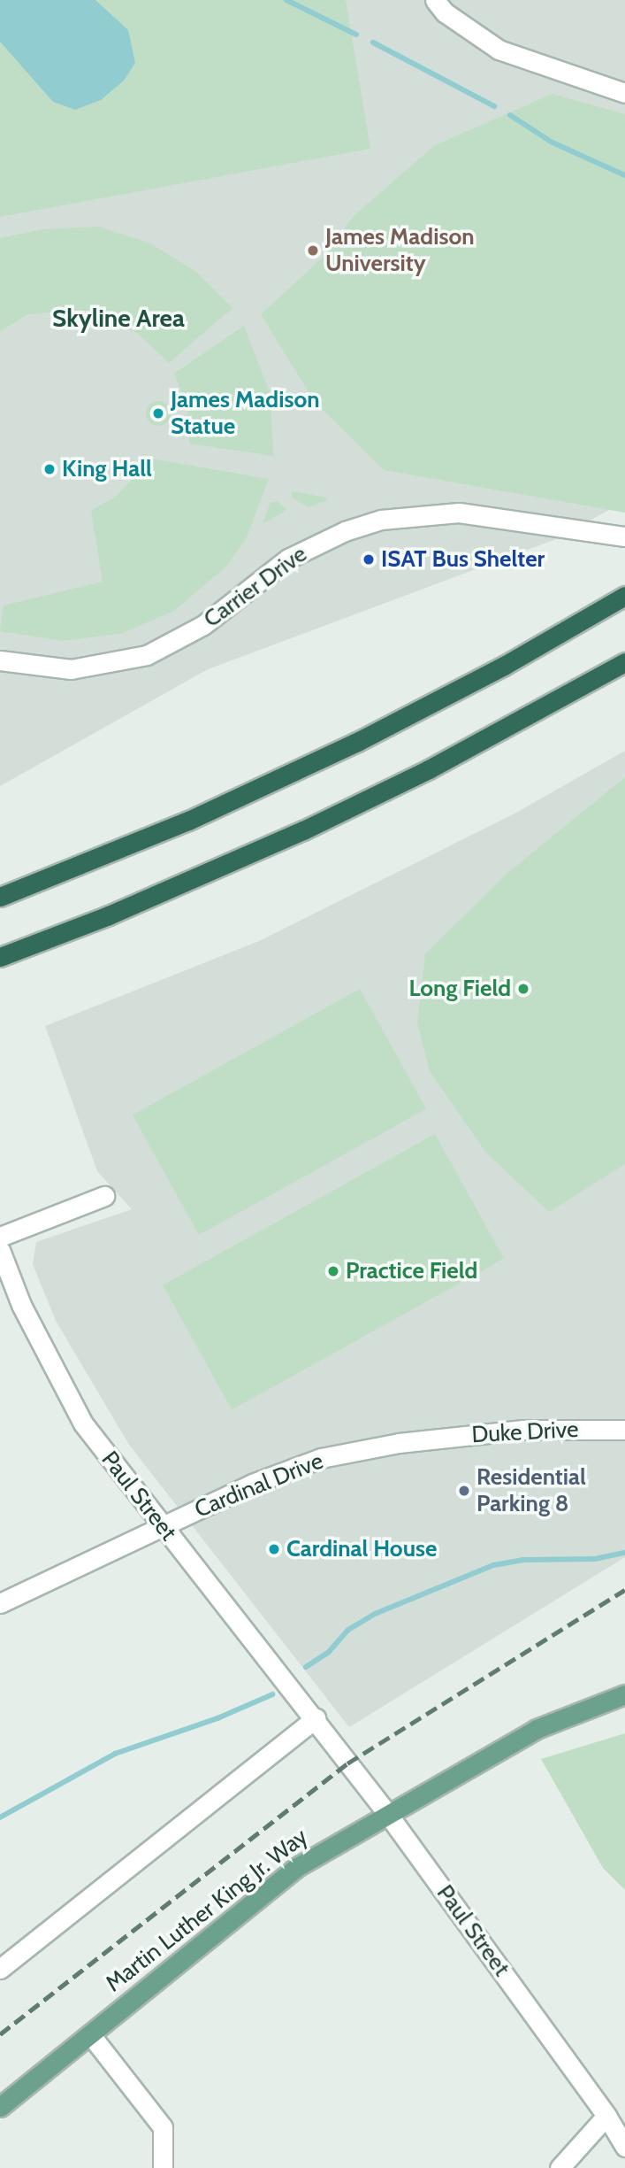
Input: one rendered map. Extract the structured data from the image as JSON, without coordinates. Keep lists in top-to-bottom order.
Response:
{
  "streets": {
    "main road": ["Martin Luther King Jr. Way"],
    "street": [
      "Carrier Drive",
      "Duke Drive",
      "Cardinal Drive",
      "Paul Street"
    ]
  },
  "crossings": [
    ["Duke Drive", "Cardinal Drive"],
    ["Cardinal Drive", "Paul Street"],
    ["Paul Street", "Martin Luther King Jr. Way"]
  ],
  "districts": ["Skyline Area"],
  "places": [
    "James Madison University",
    "James Madison Statue",
    "King Hall",
    "ISAT Bus Shelter",
    "Long Field",
    "Practice Field",
    "Residential Parking 8",
    "Cardinal House"
  ]
}
